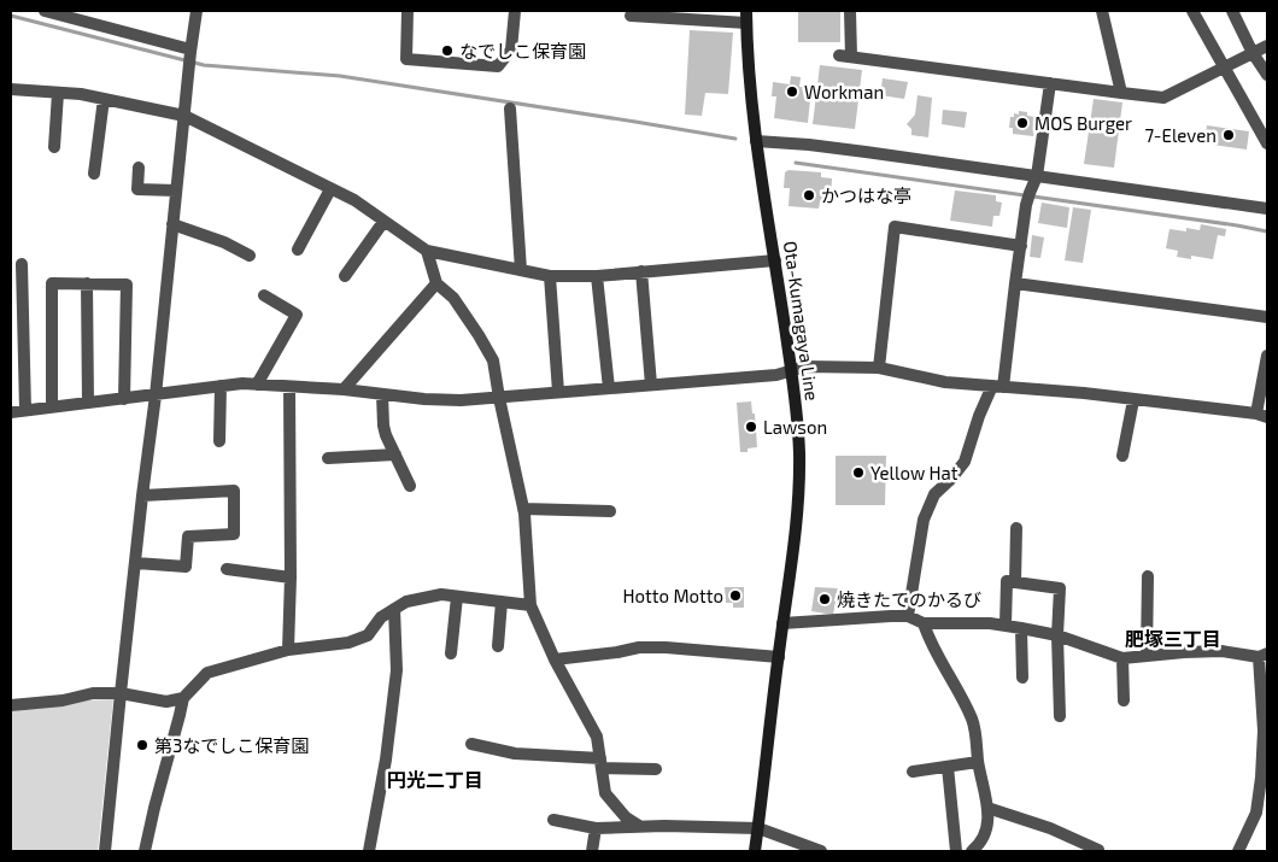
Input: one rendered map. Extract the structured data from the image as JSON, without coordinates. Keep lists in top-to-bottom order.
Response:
{
  "streets": {
    "main road": ["Ota-Kumagaya Line"]
  },
  "districts": ["肥塚三丁目", "円光二丁目"],
  "places": [
    "なでしこ保育園",
    "Workman",
    "MOS Burger",
    "7-Eleven",
    "かつはな亭",
    "Lawson",
    "Yellow Hat",
    "Hotto Motto",
    "焼きたてのかるび",
    "第3なでしこ保育園"
  ]
}
